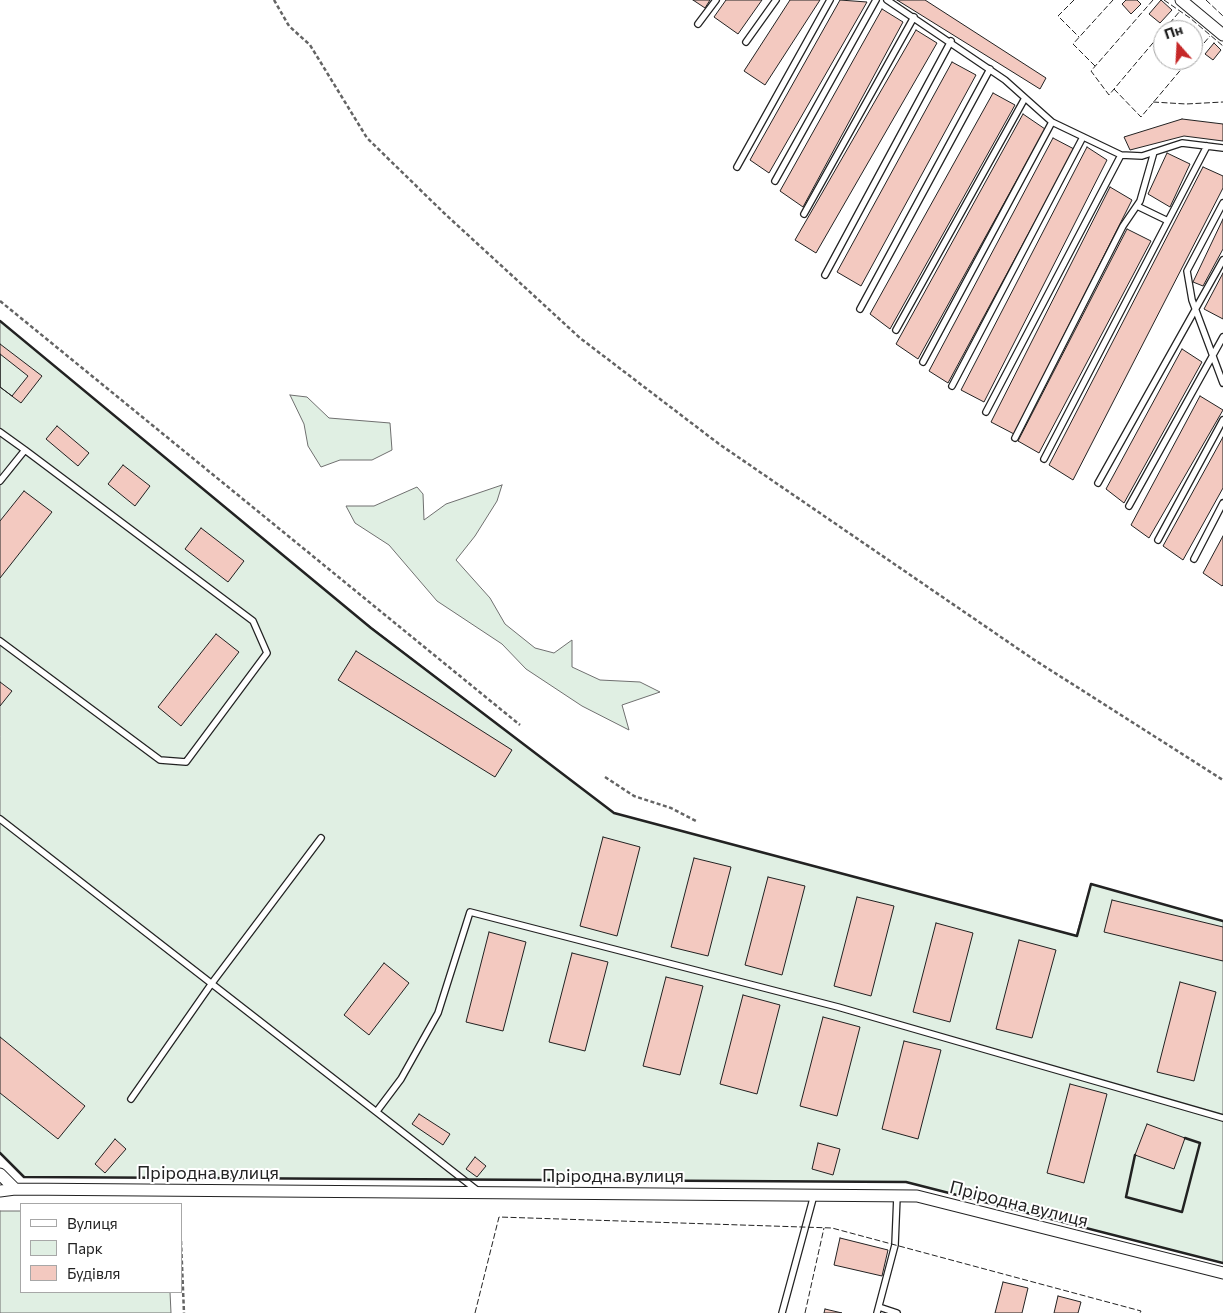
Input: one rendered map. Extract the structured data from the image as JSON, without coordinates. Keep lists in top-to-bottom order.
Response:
{
  "streets": {
    "street": ["Пріродна вулиця"]
  },
  "legend": ["Вулиця", "Парк", "Будівля"],
  "north": "top"
}
